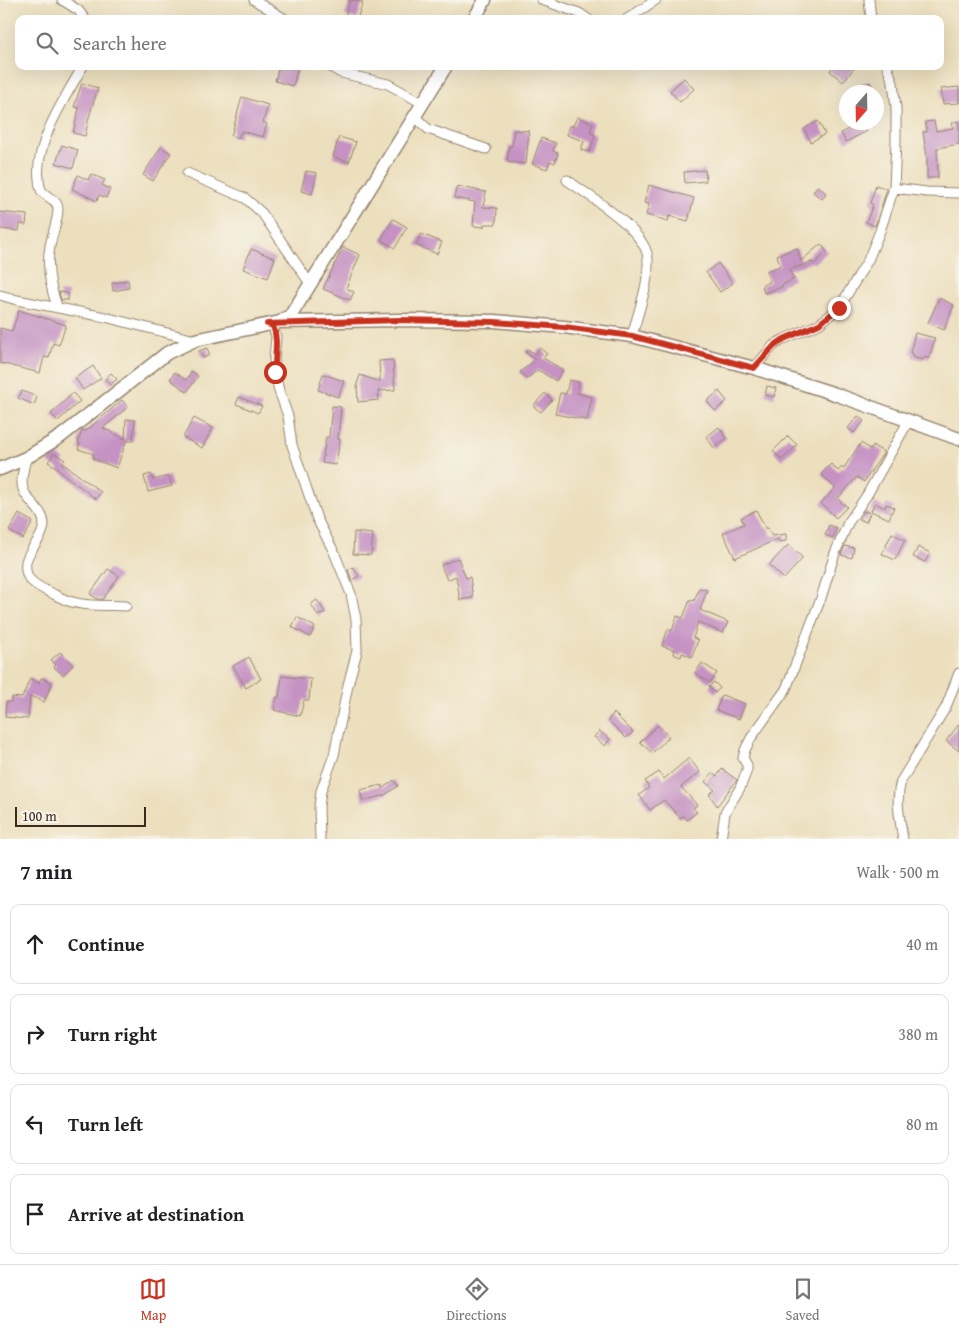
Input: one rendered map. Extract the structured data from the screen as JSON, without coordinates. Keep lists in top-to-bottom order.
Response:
{
  "scale_bar": "100 m",
  "north": "bottom",
  "page": {
    "search": "Search here",
    "scale": "100 m",
    "heading": ["7 min", "Walk · 500 m"],
    "list": [
      ["Continue", "40 m"],
      ["Turn right", "380 m"],
      ["Turn left", "80 m"],
      "Arrive at destination"
    ],
    "nav": ["Map", "Directions", "Saved"]
  }
}
